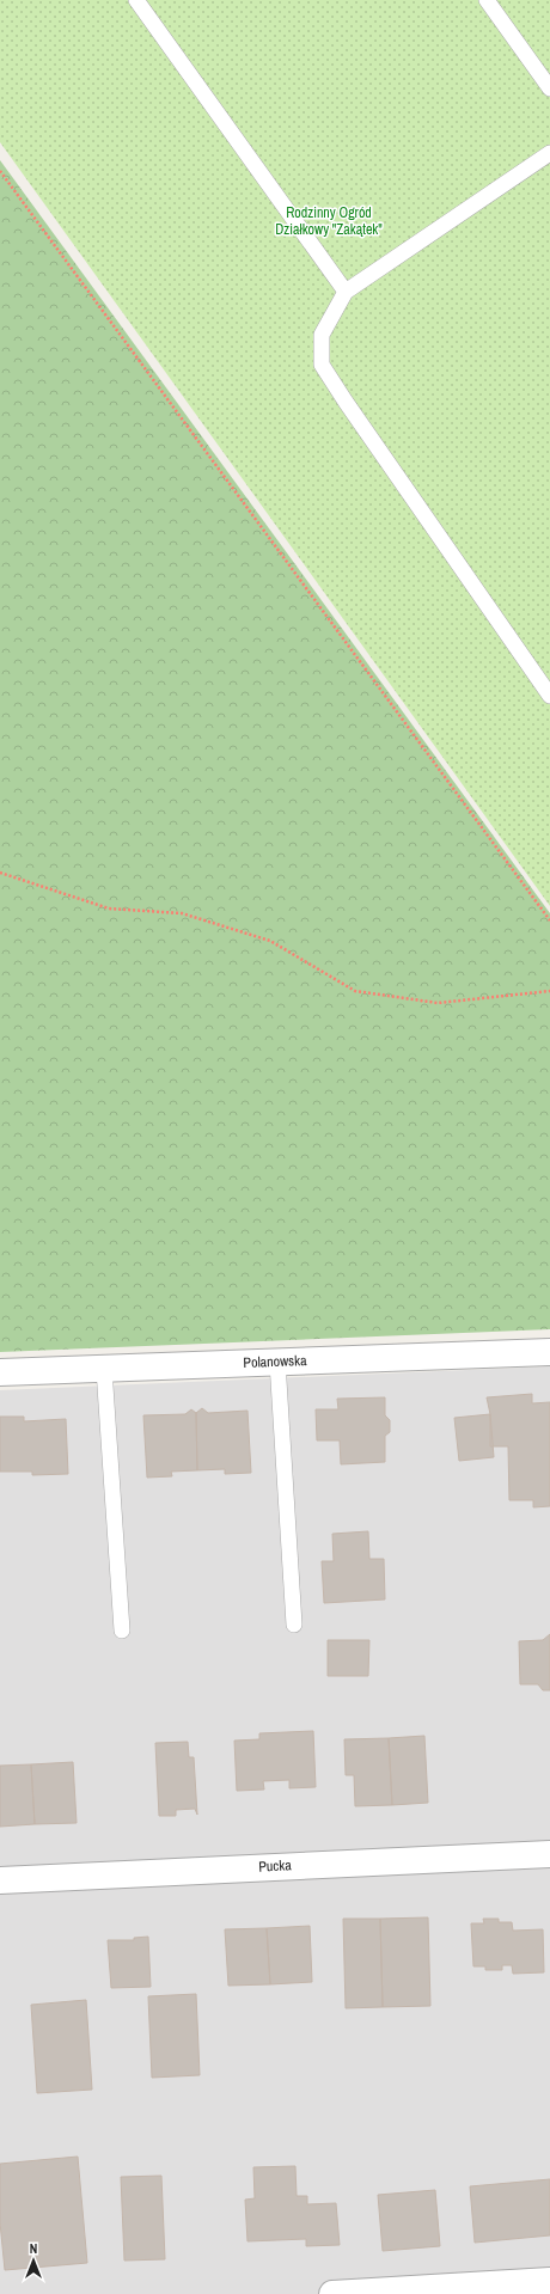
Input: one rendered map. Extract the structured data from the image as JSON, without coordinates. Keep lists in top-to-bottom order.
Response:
{
  "streets": {
    "street": ["Polanowska", "Pucka"]
  },
  "parks": ["Rodzinny Ogród Działkowy \"Zakątek\""],
  "north": "top"
}
